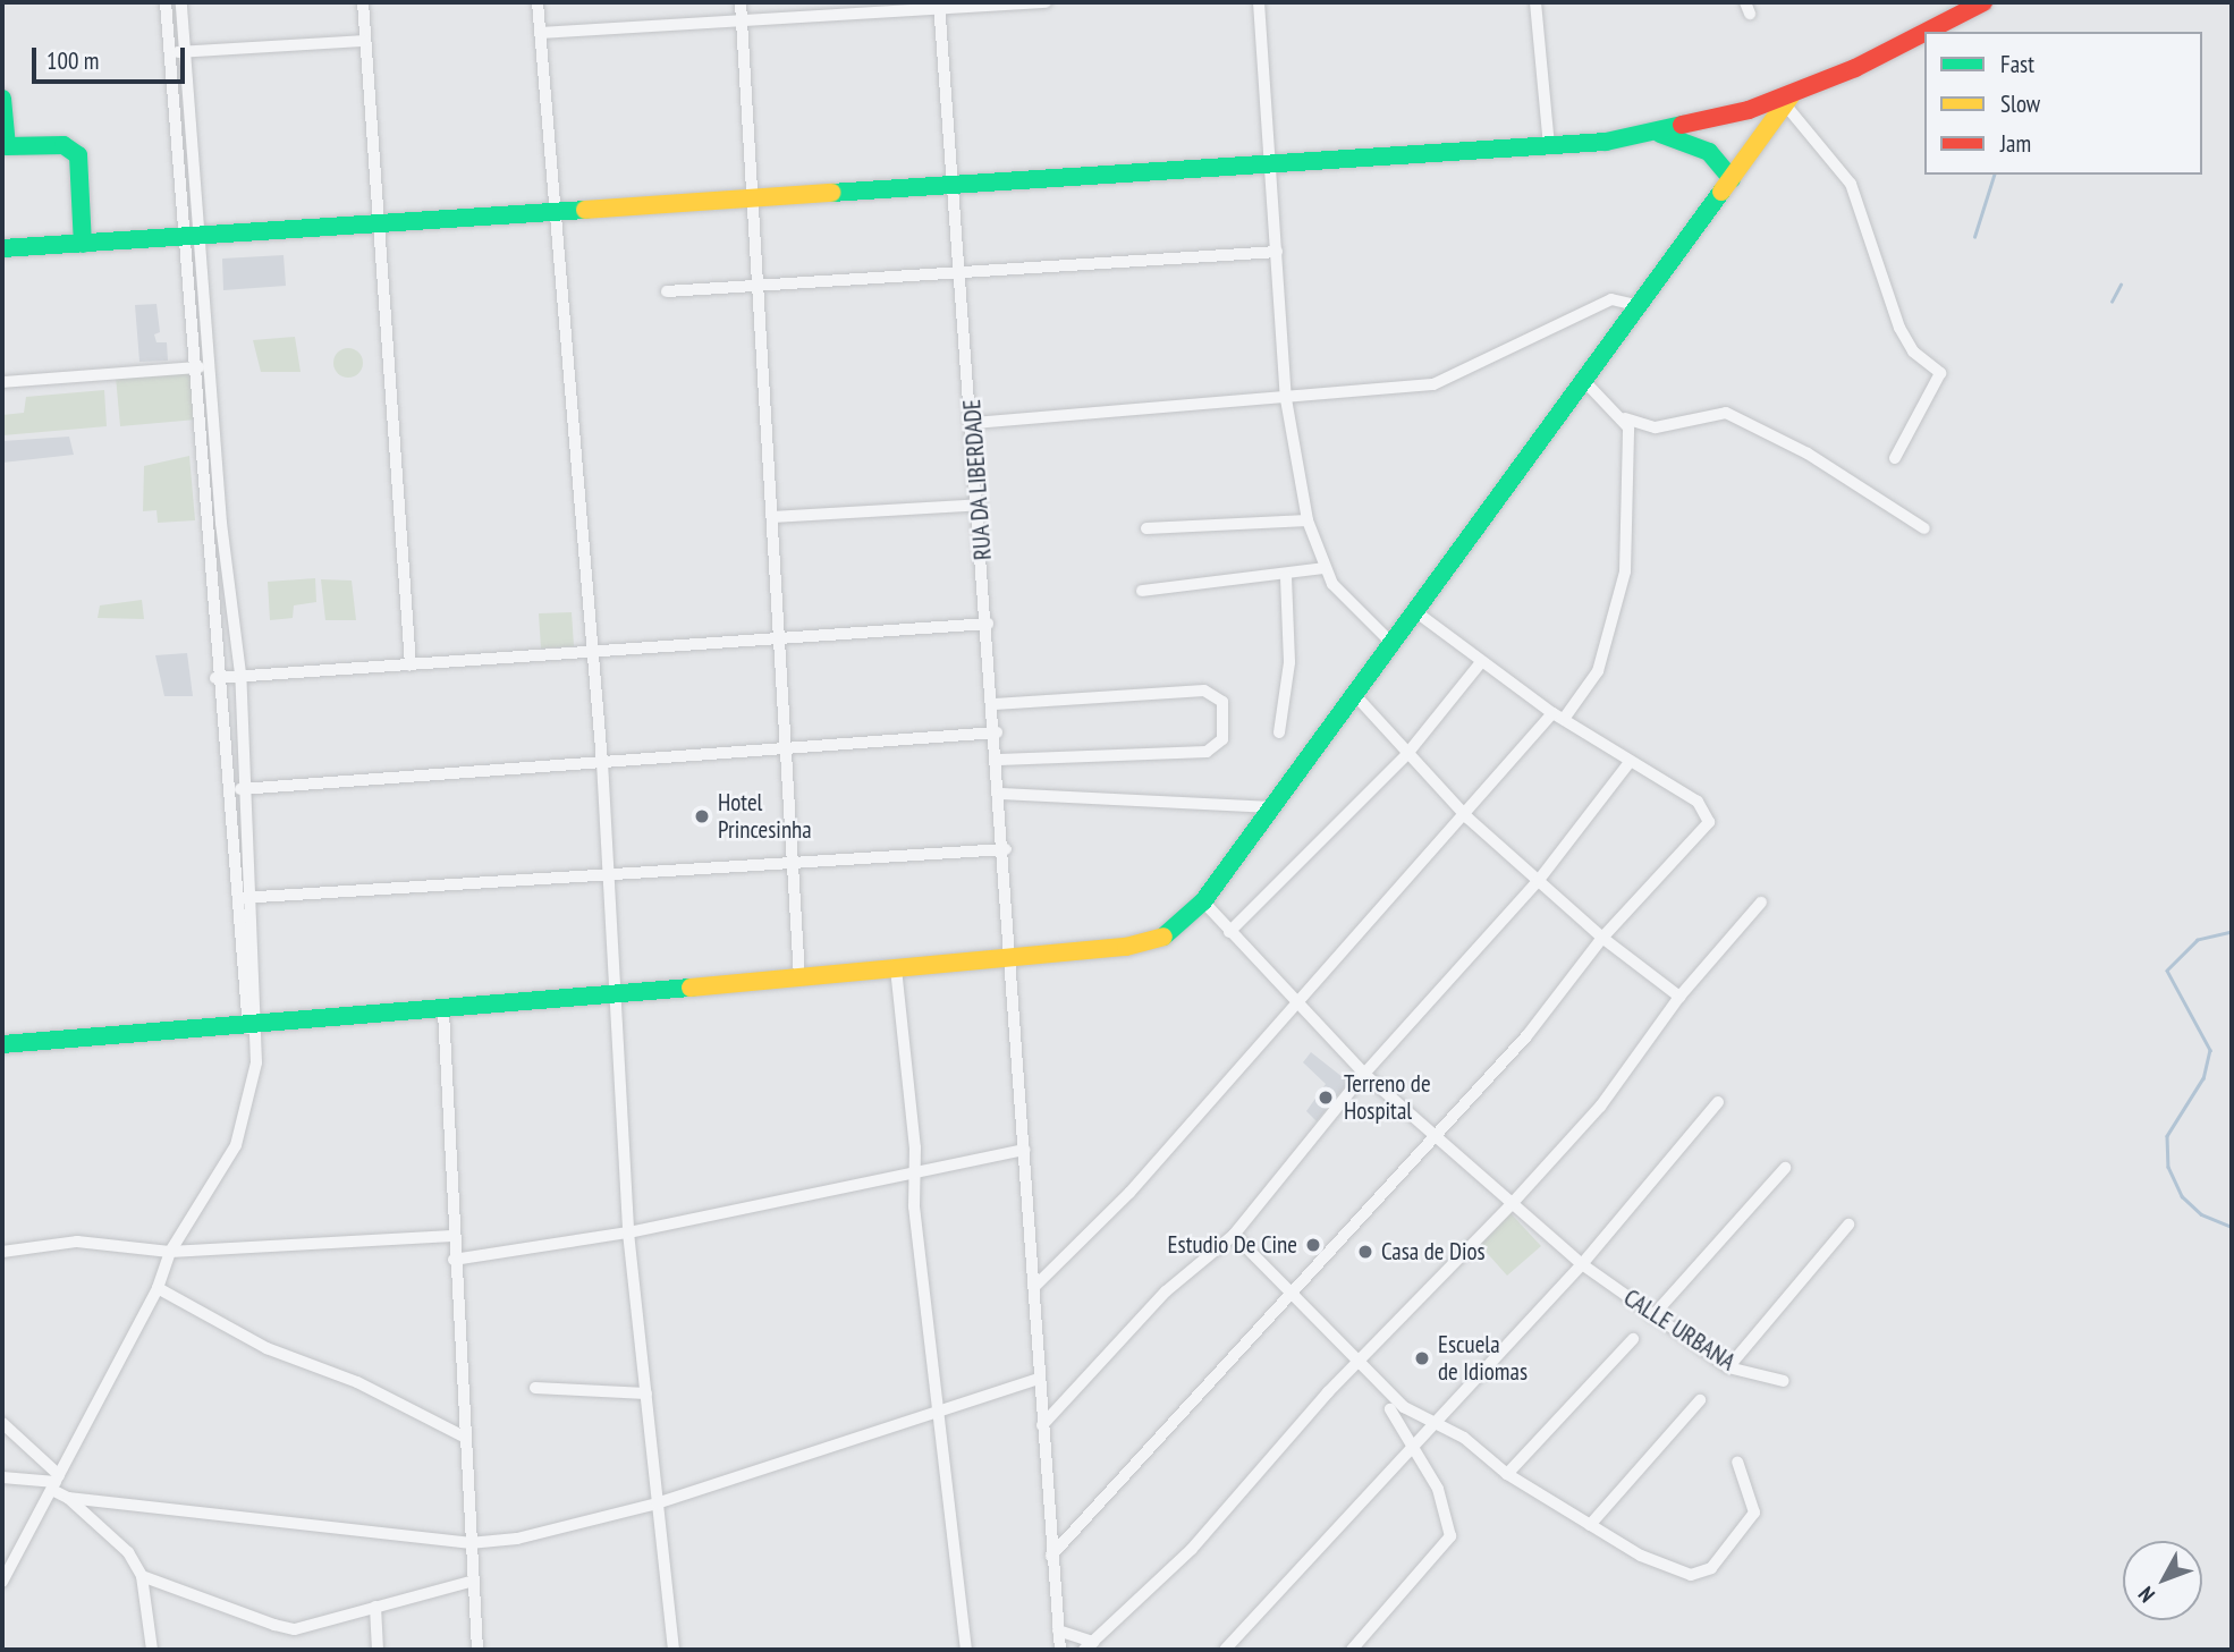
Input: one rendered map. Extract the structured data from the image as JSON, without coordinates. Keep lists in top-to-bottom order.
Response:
{
  "streets": {
    "street": ["RUA DA LIBERDADE", "CALLE URBANA"]
  },
  "places": [
    "Hotel Princesinha",
    "Terreno de Hospital",
    "Estudio De Cine",
    "Casa de Dios",
    "Escuela de Idiomas"
  ],
  "legend": ["Fast", "Slow", "Jam"],
  "scale_bar": "100 m",
  "north": "bottom left"
}
